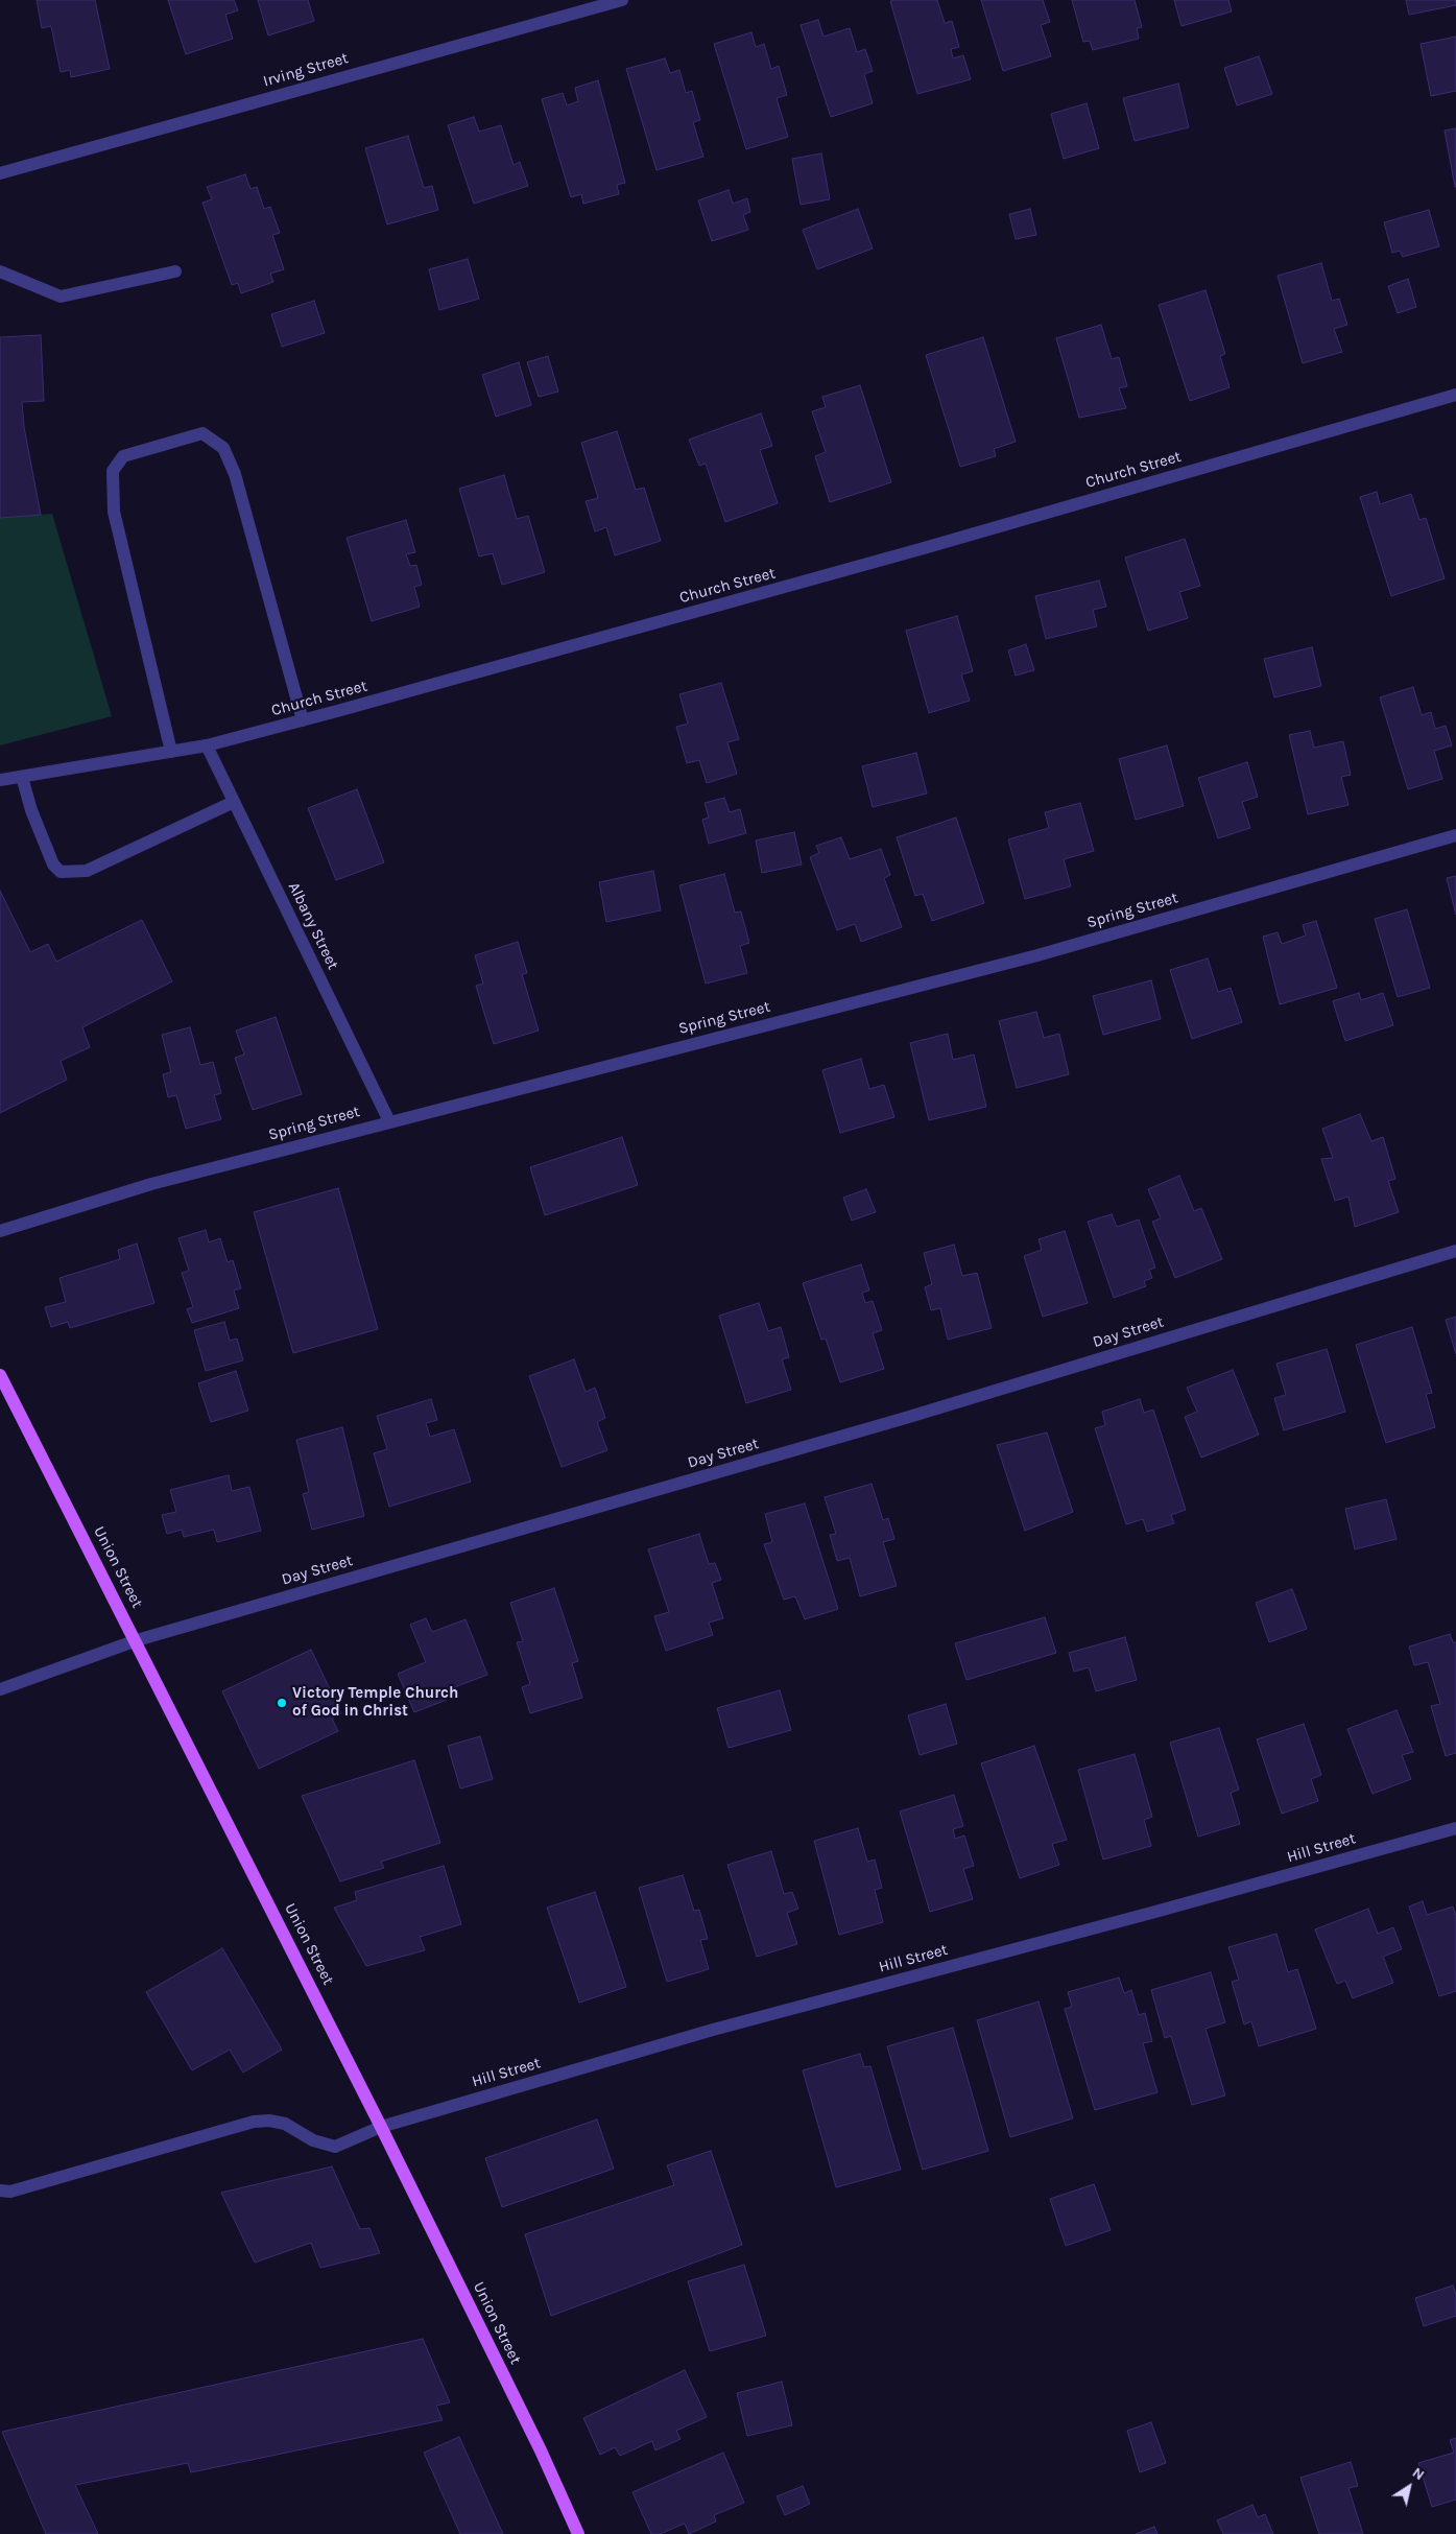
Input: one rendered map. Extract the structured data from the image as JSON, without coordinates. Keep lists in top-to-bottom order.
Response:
{
  "streets": {
    "main road": ["Union Street"],
    "street": [
      "Irving Street",
      "Church Street",
      "Spring Street",
      "Albany Street",
      "Day Street",
      "Hill Street"
    ]
  },
  "crossings": [
    ["Church Street", "Albany Street"],
    ["Spring Street", "Albany Street"],
    ["Day Street", "Union Street"],
    ["Union Street", "Hill Street"]
  ],
  "places": ["Victory Temple Church of God in Christ"],
  "north": "top right"
}
